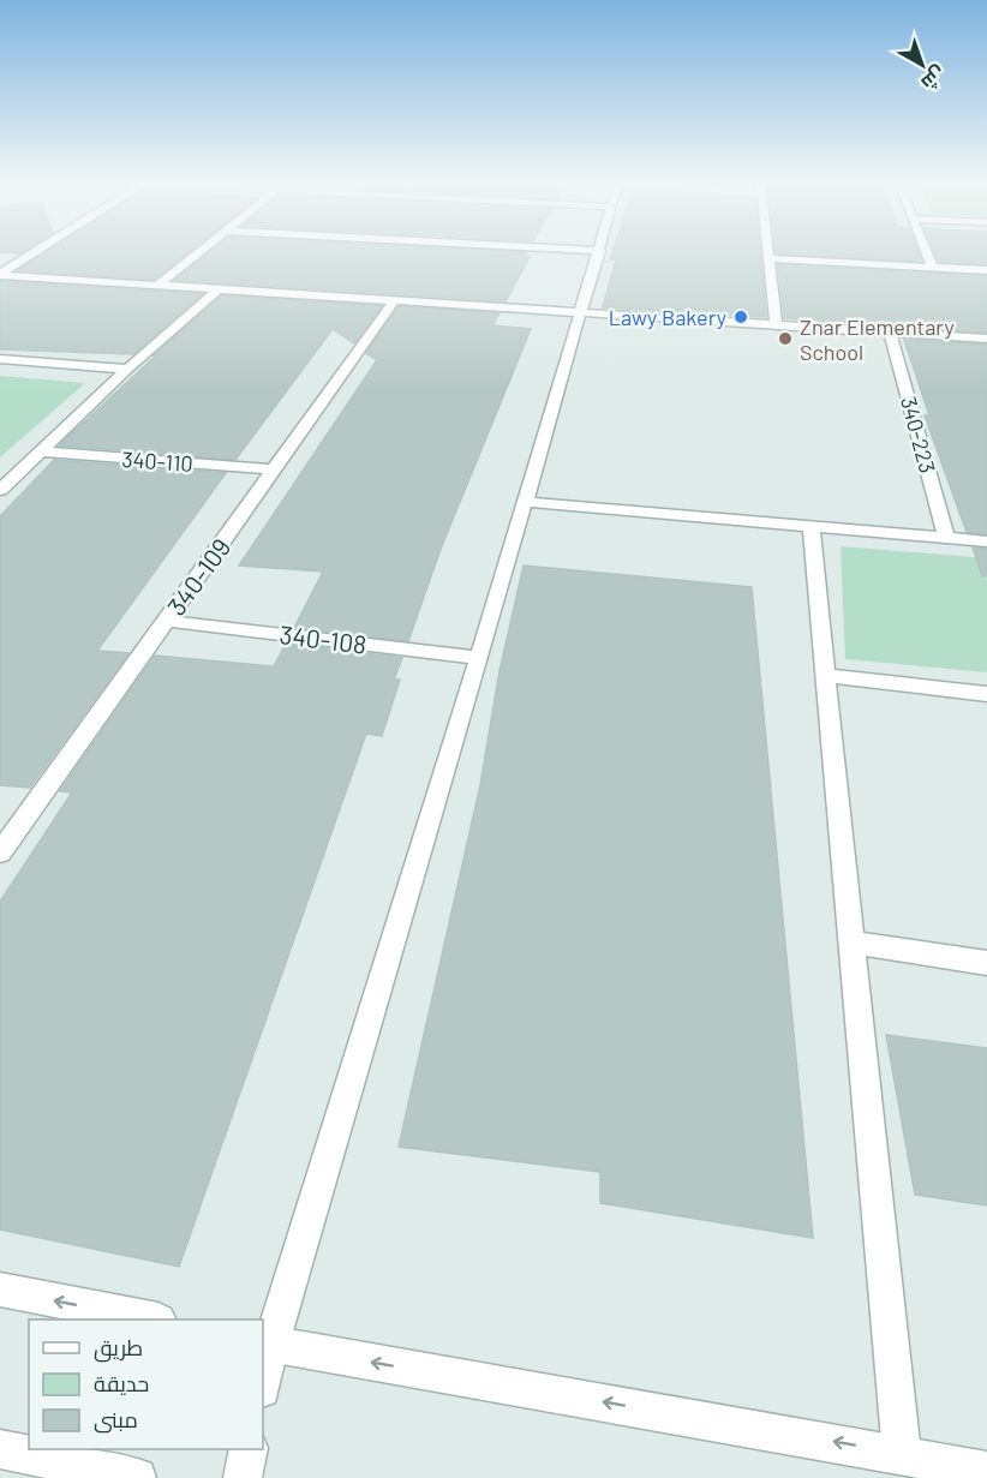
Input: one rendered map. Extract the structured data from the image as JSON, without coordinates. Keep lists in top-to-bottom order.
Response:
{
  "streets": {
    "street": [
      "340-223",
      "340-110",
      "340-109",
      "340-108"
    ]
  },
  "crossings": [
    ["340-110", "340-109"],
    ["340-109", "340-108"]
  ],
  "places": ["Lawy Bakery", "Znar Elementary School"],
  "legend": ["طريق", "حديقة", "مبنى"],
  "north": "bottom right"
}
